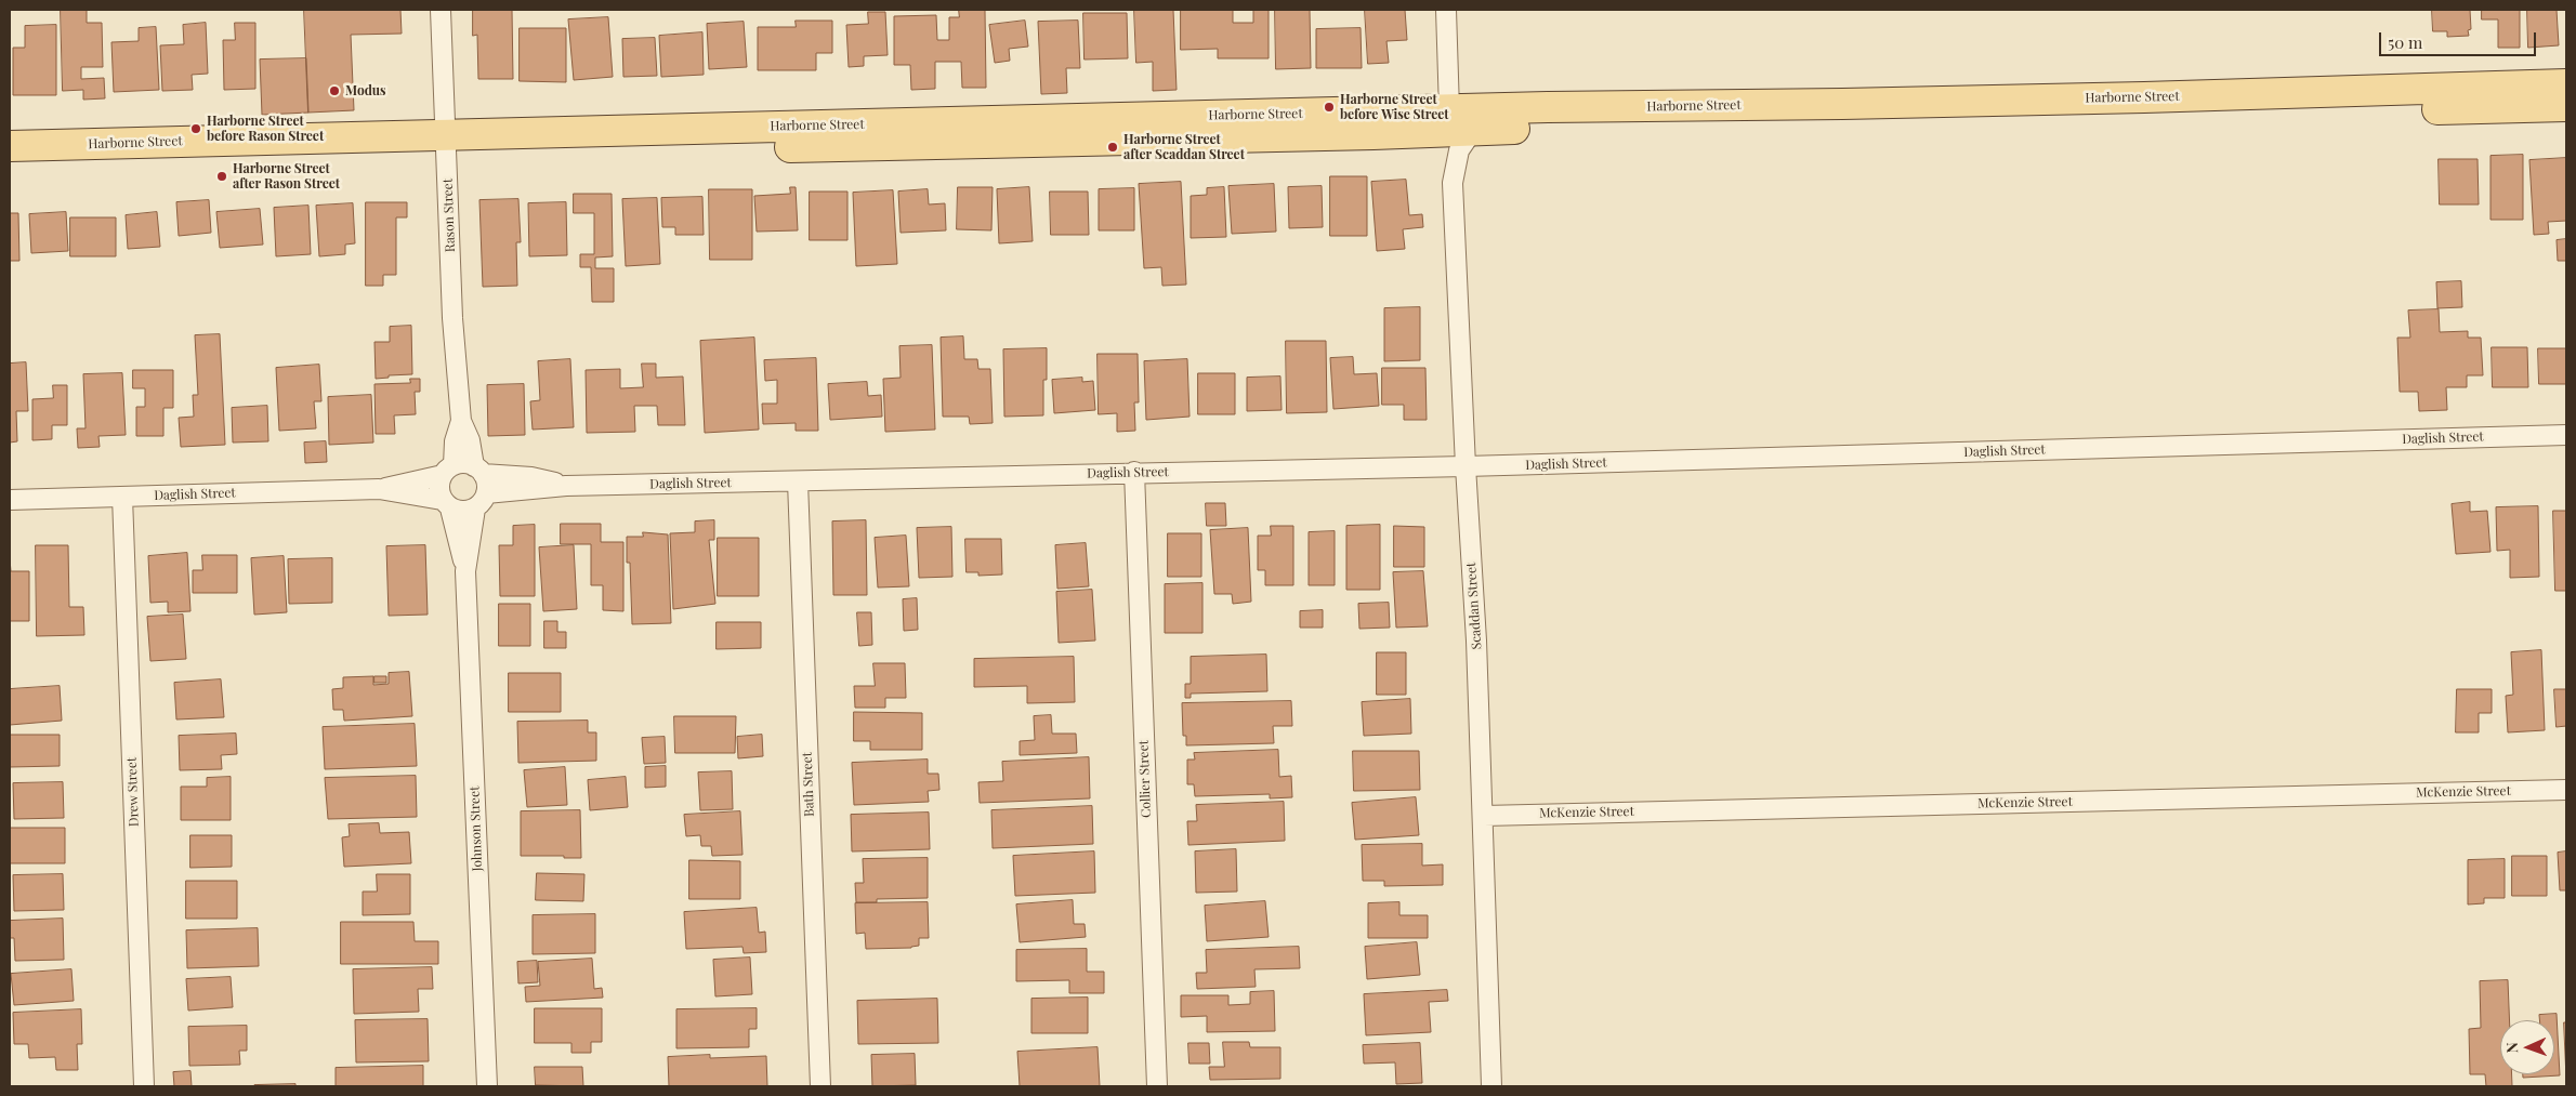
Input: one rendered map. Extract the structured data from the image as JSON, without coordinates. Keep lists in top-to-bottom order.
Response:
{
  "streets": {
    "main road": ["Harborne Street"],
    "street": [
      "Rason Street",
      "Daglish Street",
      "Scaddan Street",
      "Collier Street",
      "Bath Street",
      "Drew Street",
      "McKenzie Street",
      "Johnson Street"
    ]
  },
  "crossings": [
    ["Harborne Street", "Rason Street"],
    ["Harborne Street", "Scaddan Street"],
    ["Rason Street", "Daglish Street"],
    ["Rason Street", "Johnson Street"],
    ["Daglish Street", "Scaddan Street"],
    ["Daglish Street", "Collier Street"],
    ["Daglish Street", "Bath Street"],
    ["Daglish Street", "Drew Street"],
    ["Daglish Street", "Johnson Street"],
    ["Scaddan Street", "McKenzie Street"]
  ],
  "places": [
    "Modus",
    "Harborne Street before Wise Street",
    "Harborne Street before Rason Street",
    "Harborne Street after Scaddan Street",
    "Harborne Street after Rason Street"
  ],
  "scale_bar": "50 m",
  "north": "left"
}
